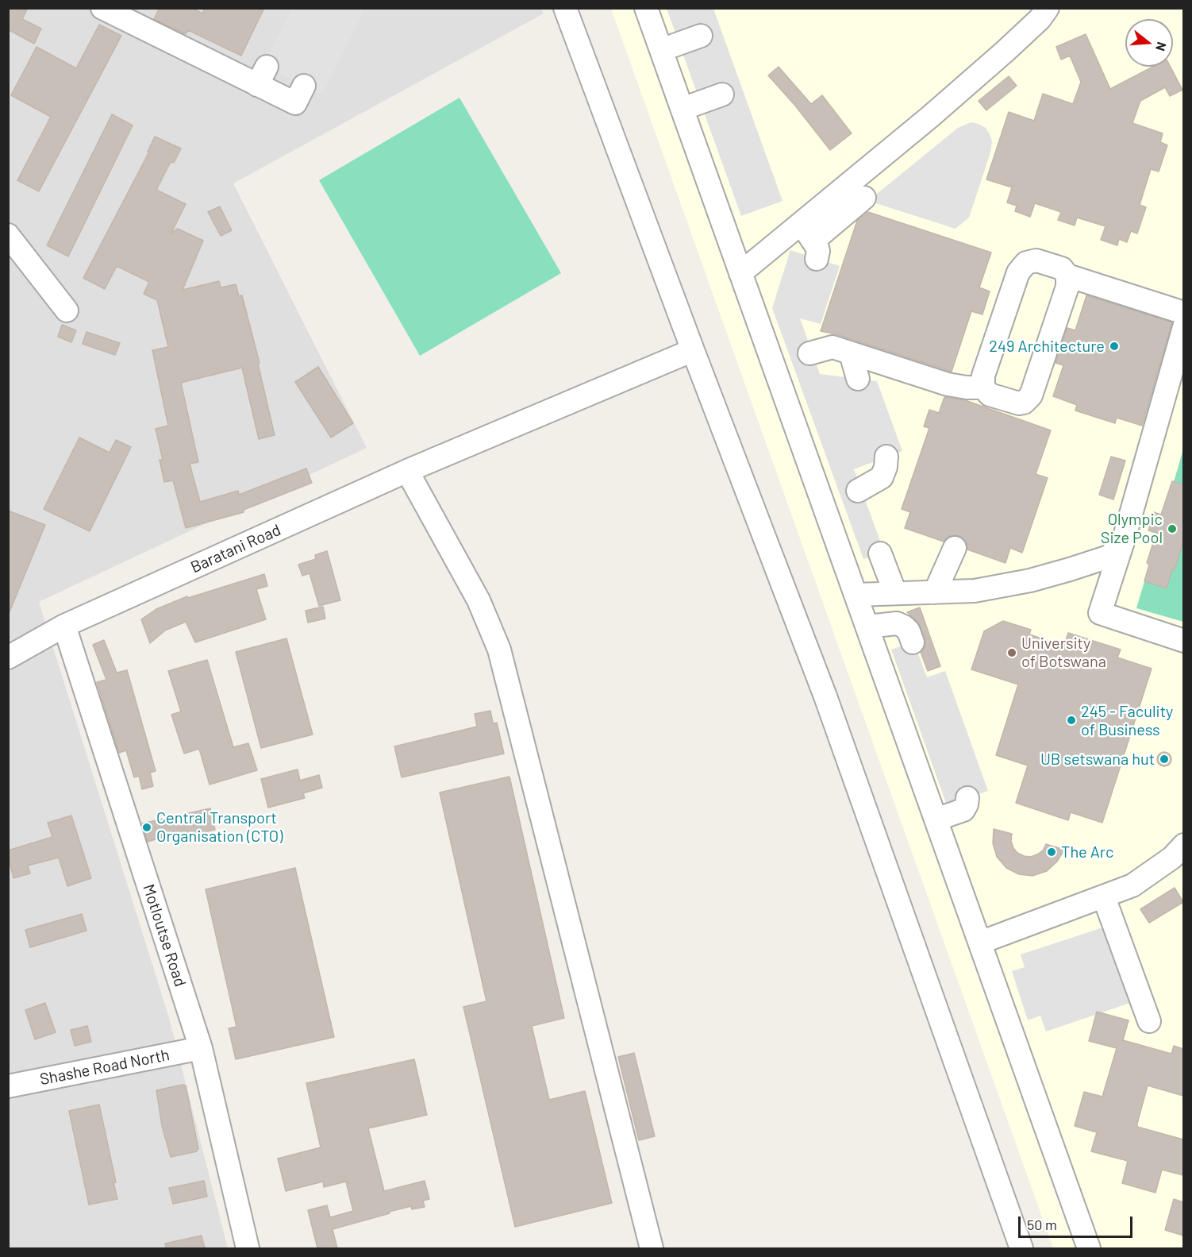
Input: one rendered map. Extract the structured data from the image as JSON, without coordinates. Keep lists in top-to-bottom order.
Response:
{
  "streets": {
    "street": ["Baratani Road", "Motloutse Road", "Shashe Road North"]
  },
  "crossings": [
    ["Baratani Road", "Motloutse Road"],
    ["Motloutse Road", "Shashe Road North"]
  ],
  "places": [
    "249 Architecture",
    "Olympic Size Pool",
    "University of Botswana",
    "245 - Faculity of Business",
    "UB setswana hut",
    "Central Transport Organisation (CTO)",
    "The Arc"
  ],
  "scale_bar": "50 m",
  "north": "right"
}
